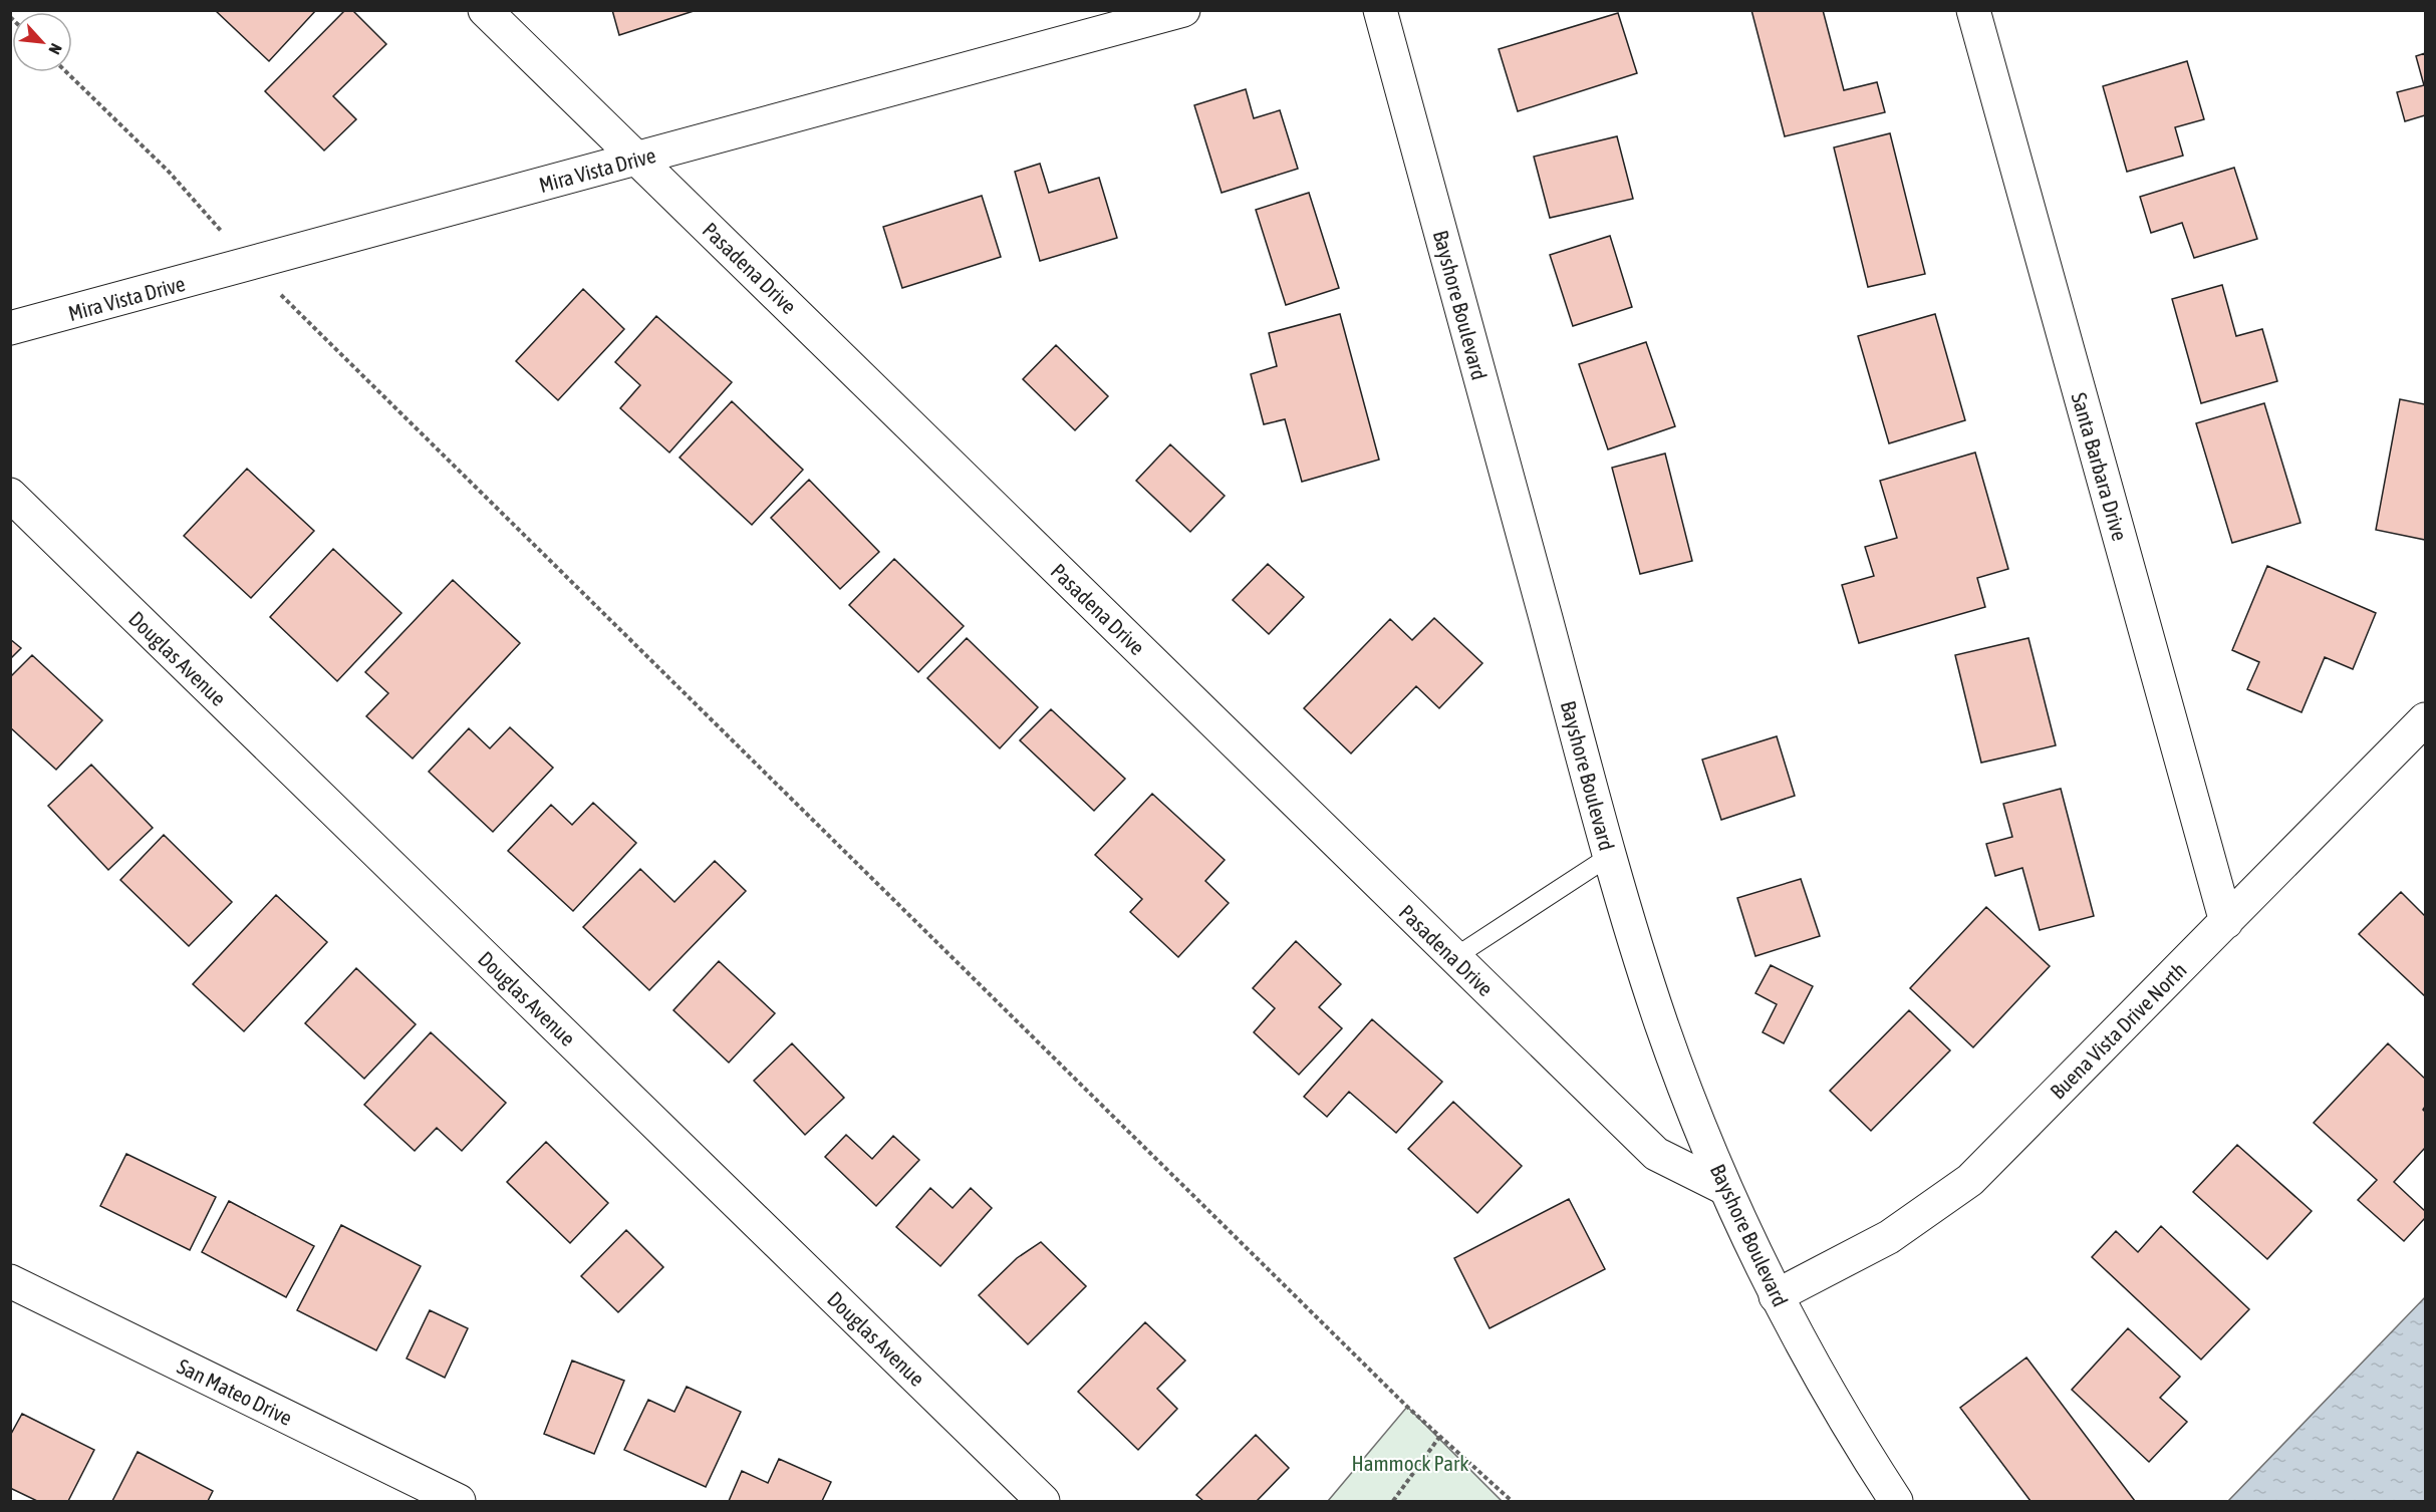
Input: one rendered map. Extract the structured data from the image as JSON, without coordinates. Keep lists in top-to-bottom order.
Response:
{
  "streets": {
    "street": [
      "Mira Vista Drive",
      "Pasadena Drive",
      "Bayshore Boulevard",
      "Santa Barbara Drive",
      "Douglas Avenue",
      "Buena Vista Drive North",
      "San Mateo Drive"
    ]
  },
  "crossings": [
    ["Mira Vista Drive", "Pasadena Drive"],
    ["Pasadena Drive", "Bayshore Boulevard"],
    ["Bayshore Boulevard", "Buena Vista Drive North"],
    ["Santa Barbara Drive", "Buena Vista Drive North"]
  ],
  "parks": ["Hammock Park"],
  "north": "bottom right"
}
